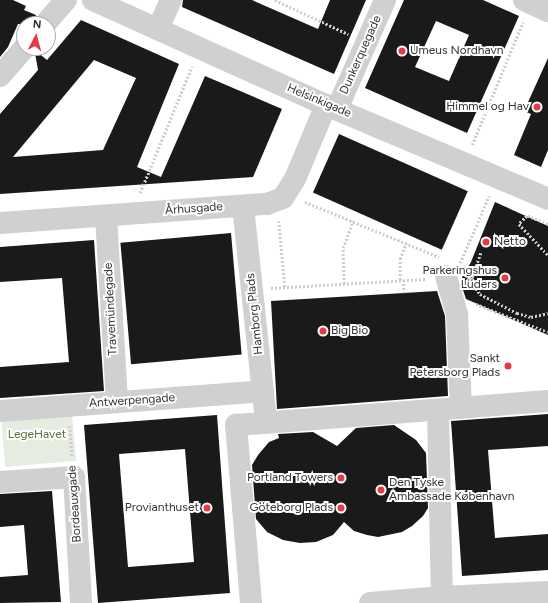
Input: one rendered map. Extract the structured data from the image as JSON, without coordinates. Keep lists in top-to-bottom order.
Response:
{
  "streets": {
    "street": [
      "Dunkerquegade",
      "Helsinkigade",
      "Århusgade",
      "Travemündegade",
      "Hamborg Plads",
      "Antwerpengade",
      "Bordeauxgade"
    ]
  },
  "crossings": [
    ["Dunkerquegade", "Helsinkigade"],
    ["Århusgade", "Travemündegade"],
    ["Århusgade", "Hamborg Plads"],
    ["Travemündegade", "Antwerpengade"],
    ["Hamborg Plads", "Antwerpengade"],
    ["Antwerpengade", "Bordeauxgade"]
  ],
  "parks": ["LegeHavet"],
  "places": [
    "Umeus Nordhavn",
    "Himmel og Hav",
    "Netto",
    "Parkeringshus Lüders",
    "Big Bio",
    "Sankt Petersborg Plads",
    "Portland Towers",
    "Den Tyske Ambassade København",
    "Provianthuset",
    "Göteborg Plads"
  ],
  "north": "top"
}
